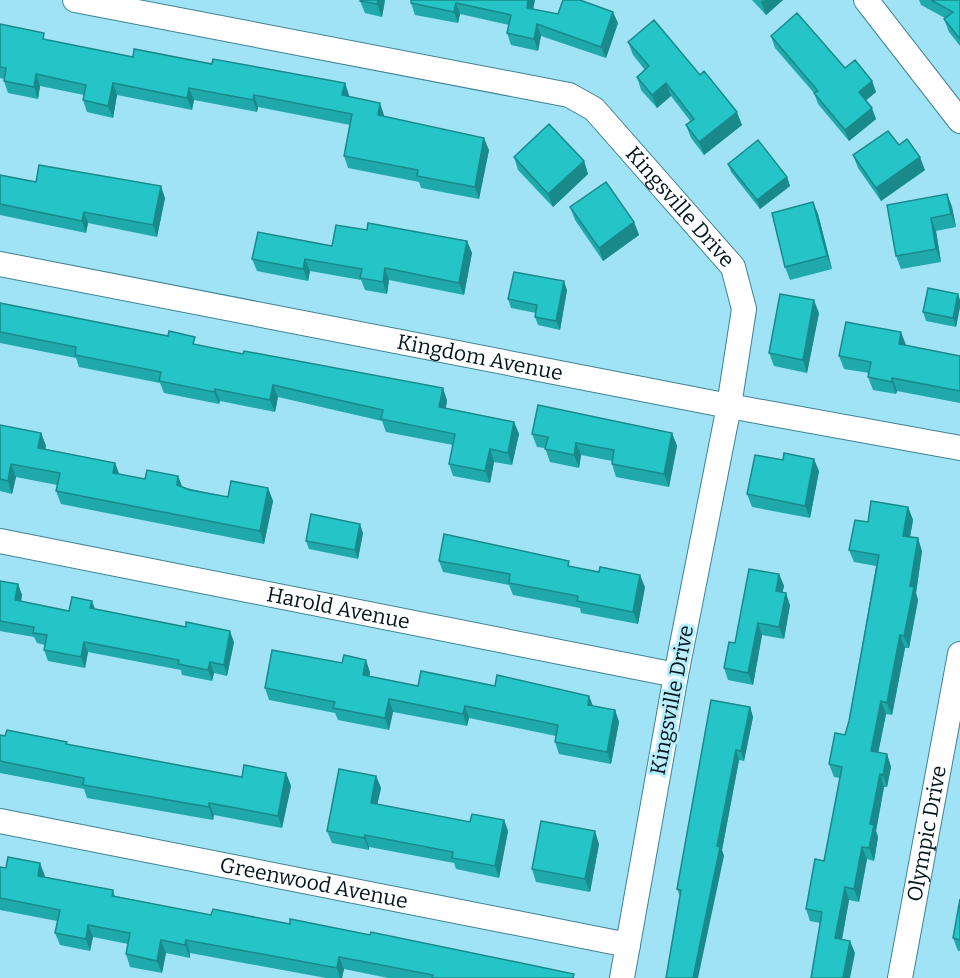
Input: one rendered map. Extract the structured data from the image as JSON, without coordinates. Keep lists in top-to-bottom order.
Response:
{
  "streets": {
    "street": [
      "Kingsville Drive",
      "Kingdom Avenue",
      "Harold Avenue",
      "Olympic Drive",
      "Greenwood Avenue"
    ]
  },
  "crossings": [
    ["Kingsville Drive", "Kingdom Avenue"],
    ["Kingsville Drive", "Harold Avenue"],
    ["Kingsville Drive", "Greenwood Avenue"]
  ]
}
